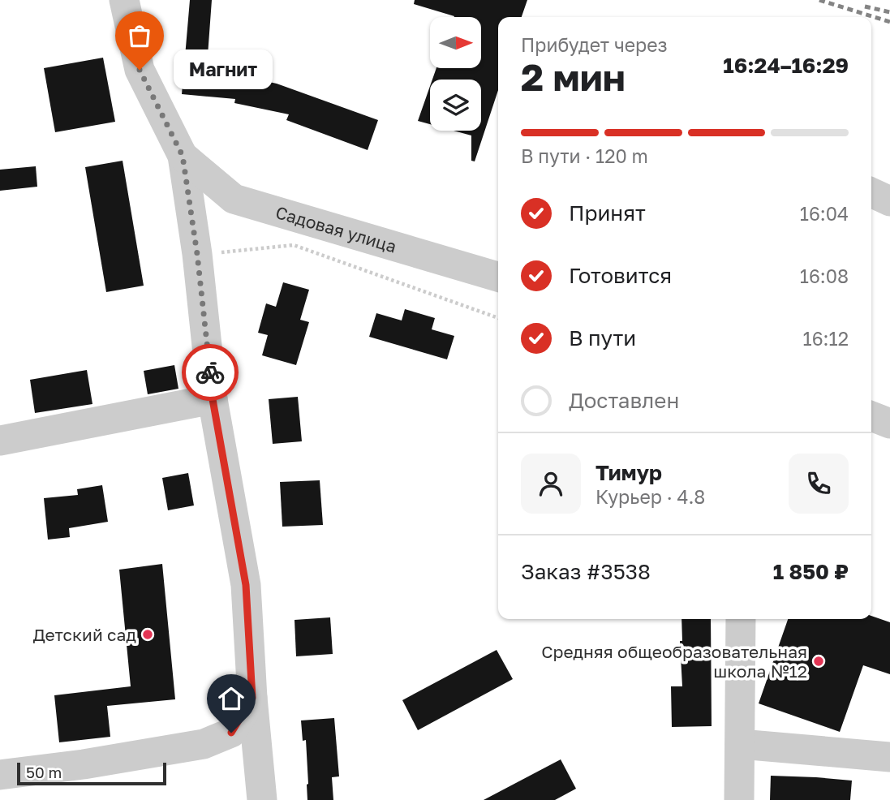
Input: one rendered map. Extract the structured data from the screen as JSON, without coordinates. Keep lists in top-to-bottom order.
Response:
{
  "streets": {
    "street": ["Садовая улица"]
  },
  "places": ["Магнит", "Детский сад", "Средняя общеобразовательная школа №12"],
  "scale_bar": "50 m",
  "north": "right",
  "page": {
    "heading": ["2 мин", "Прибудет через", "16:24–16:29"],
    "panel": [
      "Тимур",
      "Курьер · 4.8",
      "Заказ #3538",
      "1 850 ₽"
    ],
    "bubble": "Магнит",
    "bar": "В пути · 120 m",
    "list": [
      ["Принят", "16:04"],
      ["Готовится", "16:08"],
      ["В пути", "16:12"],
      "Доставлен"
    ],
    "scale": "50 m"
  }
}
